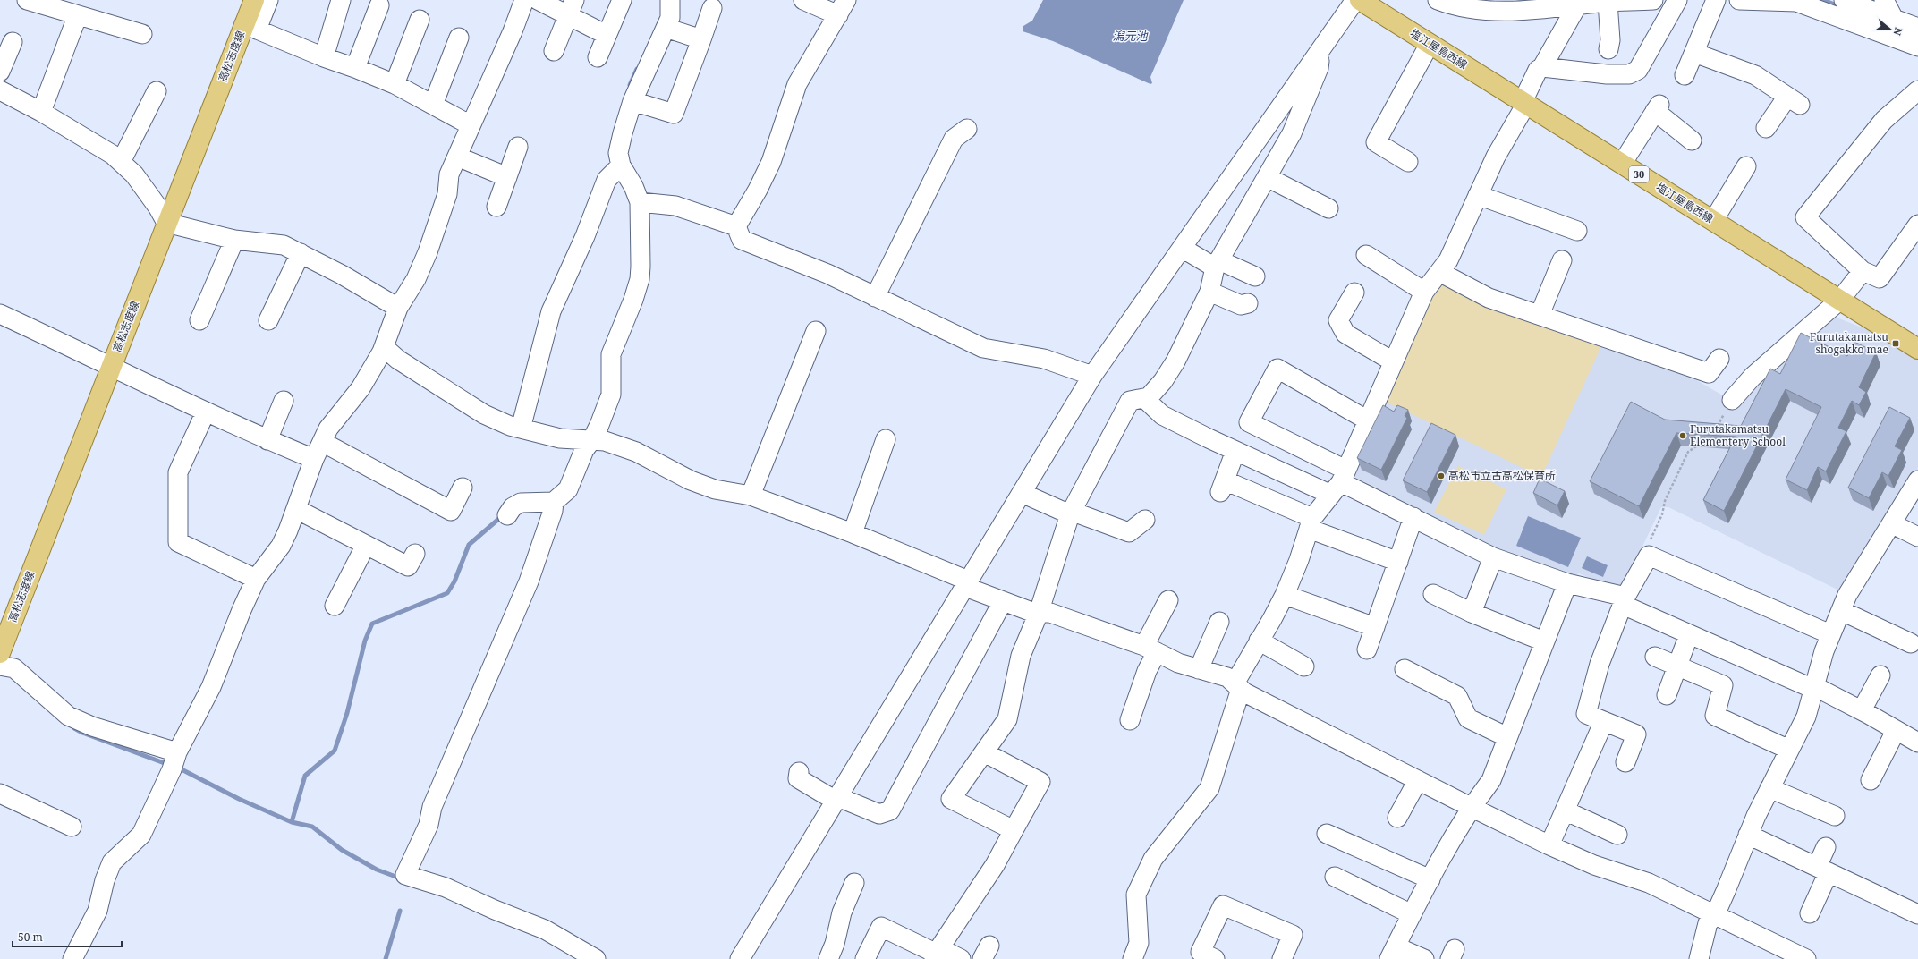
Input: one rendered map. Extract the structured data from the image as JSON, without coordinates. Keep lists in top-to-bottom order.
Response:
{
  "streets": {
    "main road": ["塩江屋島西線", "高松志度線", "30"]
  },
  "water": ["潟元池"],
  "places": {
    "transit": ["Furutakamatsu shogakko mae"],
    "other": ["Furutakamatsu Elementery School", "高松市立古高松保育所"]
  },
  "scale_bar": "50 m",
  "north": "right"
}
